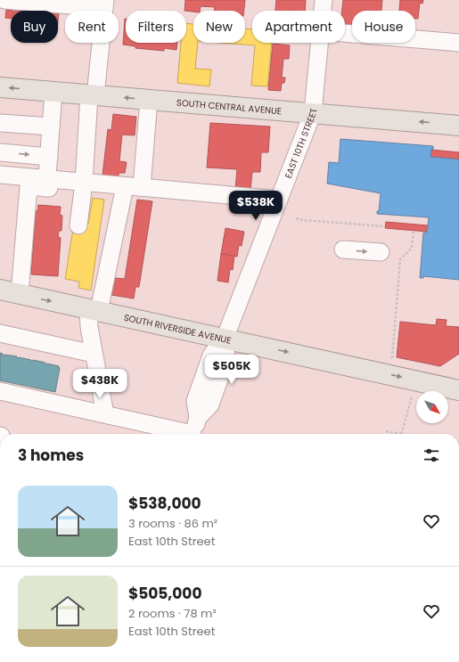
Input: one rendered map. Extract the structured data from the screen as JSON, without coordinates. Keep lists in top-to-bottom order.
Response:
{
  "streets": {
    "main road": ["SOUTH CENTRAL AVENUE", "SOUTH RIVERSIDE AVENUE"],
    "street": ["EAST 10TH STREET"]
  },
  "crossings": [
    ["SOUTH CENTRAL AVENUE", "EAST 10TH STREET"],
    ["EAST 10TH STREET", "SOUTH RIVERSIDE AVENUE"]
  ],
  "one_way": ["SOUTH CENTRAL AVENUE", "SOUTH RIVERSIDE AVENUE"],
  "north": "bottom right",
  "page": {
    "chip": [
      "Buy",
      "Rent",
      "Filters",
      "New",
      "Apartment",
      "House"
    ],
    "price": ["$538K", "$505K", "$438K"],
    "heading": "3 homes",
    "list": [
      {
        "name": "$538,000",
        "note": "3 rooms · 86 m² · East 10th Street"
      },
      {
        "name": "$505,000",
        "note": "2 rooms · 78 m² · East 10th Street"
      }
    ]
  }
}
